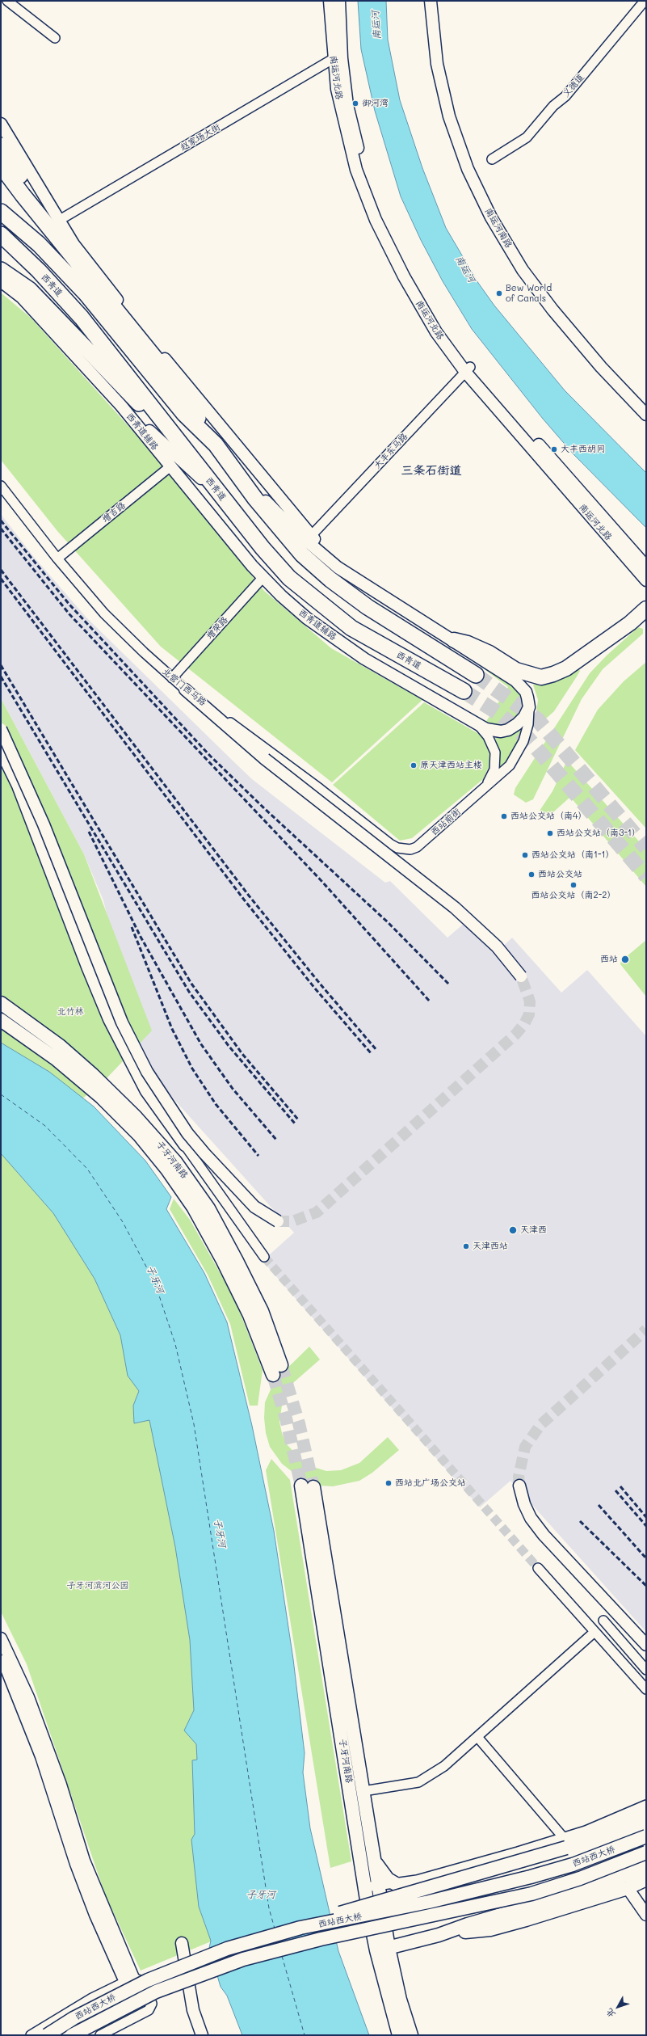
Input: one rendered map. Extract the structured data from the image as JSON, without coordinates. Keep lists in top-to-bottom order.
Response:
{
  "streets": {
    "highway": ["西青道"],
    "main road": ["子牙河南路", "西站西大桥"],
    "street": [
      "南运河北路",
      "义德道",
      "赵家场大街",
      "南运河南路",
      "西青道辅路",
      "大丰东马路",
      "增吉路",
      "增荣路",
      "北营门西马路",
      "西站前街"
    ]
  },
  "crossings": [
    ["南运河北路", "赵家场大街"],
    ["南运河北路", "大丰东马路"],
    ["西青道辅路", "增吉路"],
    ["西青道辅路", "增荣路"],
    ["西青道辅路", "西站前街"],
    ["增吉路", "北营门西马路"],
    ["增荣路", "北营门西马路"],
    ["北营门西马路", "西站前街"]
  ],
  "districts": ["三条石街道"],
  "water": ["南运河", "子牙河"],
  "parks": ["北竹林", "子牙河滨河公园"],
  "places": [
    "御河湾",
    "Bew World of Canals",
    "大丰西胡同",
    "原天津西站主楼",
    "西站公交站（南4）",
    "西站公交站（南3-1）",
    "西站公交站（南1-1）",
    "西站公交站",
    "西站公交站（南2-2）",
    "西站",
    "天津西",
    "天津西站",
    "西站北广场公交站"
  ],
  "north": "bottom left"
}
